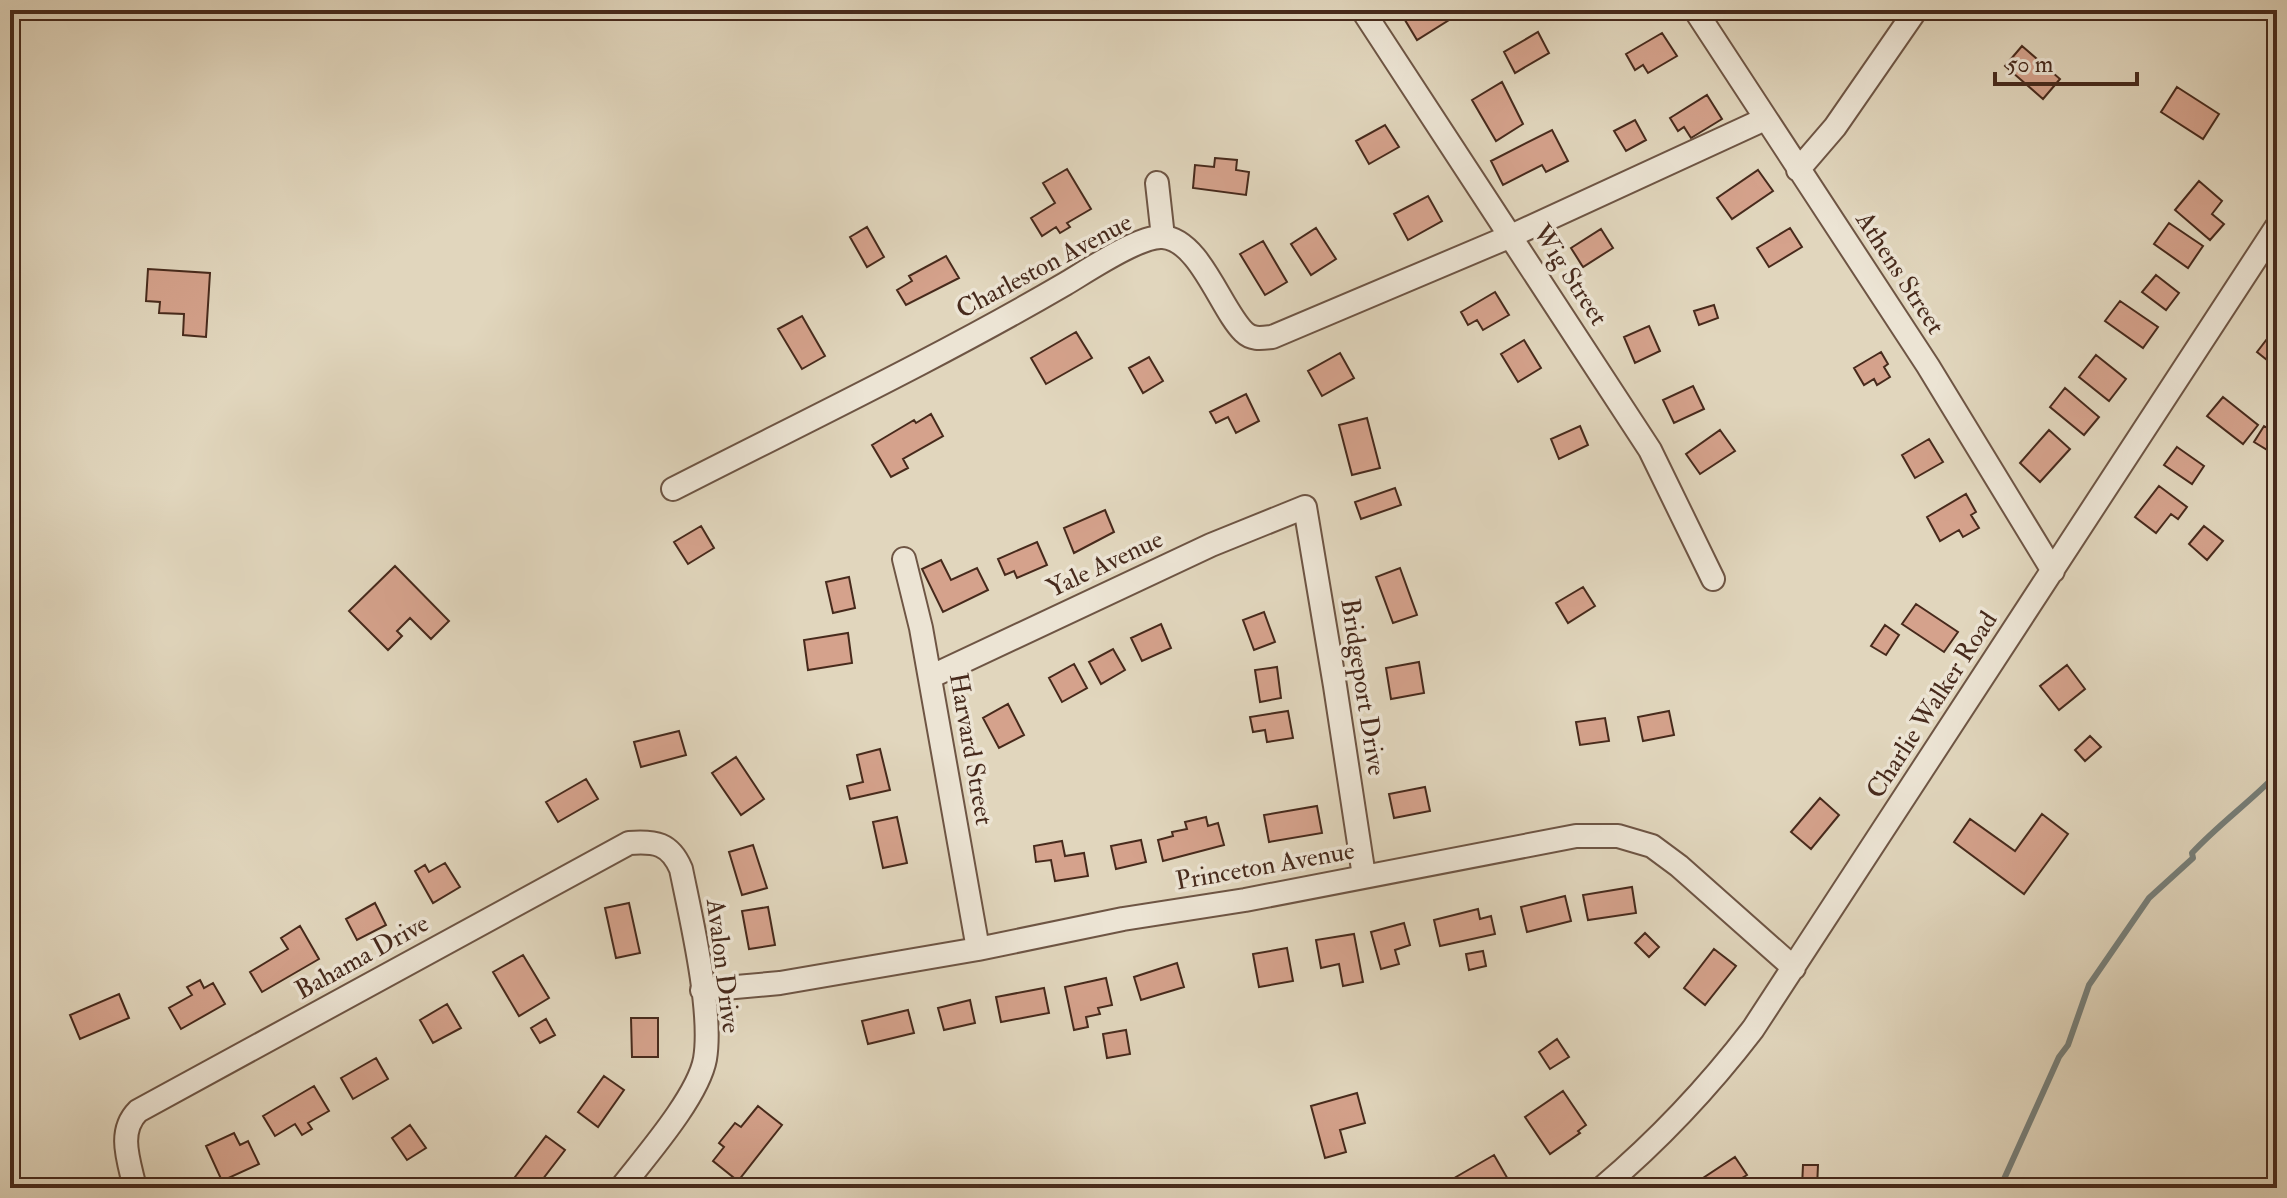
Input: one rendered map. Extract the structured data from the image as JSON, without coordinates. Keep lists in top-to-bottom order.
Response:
{
  "streets": {
    "street": [
      "Charleston Avenue",
      "Athens Street",
      "Wig Street",
      "Yale Avenue",
      "Bridgeport Drive",
      "Charlie Walker Road",
      "Harvard Street",
      "Princeton Avenue",
      "Bahama Drive",
      "Avalon Drive"
    ]
  },
  "crossings": [
    ["Charleston Avenue", "Athens Street"],
    ["Charleston Avenue", "Wig Street"],
    ["Athens Street", "Charlie Walker Road"],
    ["Yale Avenue", "Bridgeport Drive"],
    ["Yale Avenue", "Harvard Street"],
    ["Bridgeport Drive", "Princeton Avenue"],
    ["Charlie Walker Road", "Princeton Avenue"],
    ["Harvard Street", "Princeton Avenue"],
    ["Princeton Avenue", "Avalon Drive"],
    ["Bahama Drive", "Avalon Drive"]
  ],
  "scale_bar": "50 m"
}
